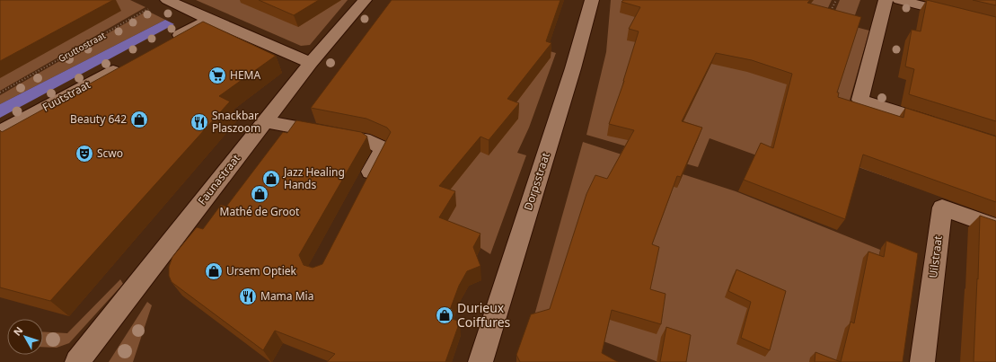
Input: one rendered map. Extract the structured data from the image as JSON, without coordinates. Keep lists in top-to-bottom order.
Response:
{
  "streets": {
    "street": [
      "Fuutstraat",
      "Faunastraat",
      "Dorpsstraat",
      "Uilstraat"
    ],
    "path": ["Gruttostraat"]
  },
  "places": {
    "supermarket": ["HEMA"],
    "shop": [
      "Beauty 642",
      "Jazz Healing Hands",
      "Mathé de Groot",
      "Ursem Optiek",
      "Durieux Coiffures"
    ],
    "restaurant": ["Snackbar Plaszoom", "Mama Mia"],
    "theatre": ["Scwo"]
  },
  "north": "top left"
}
